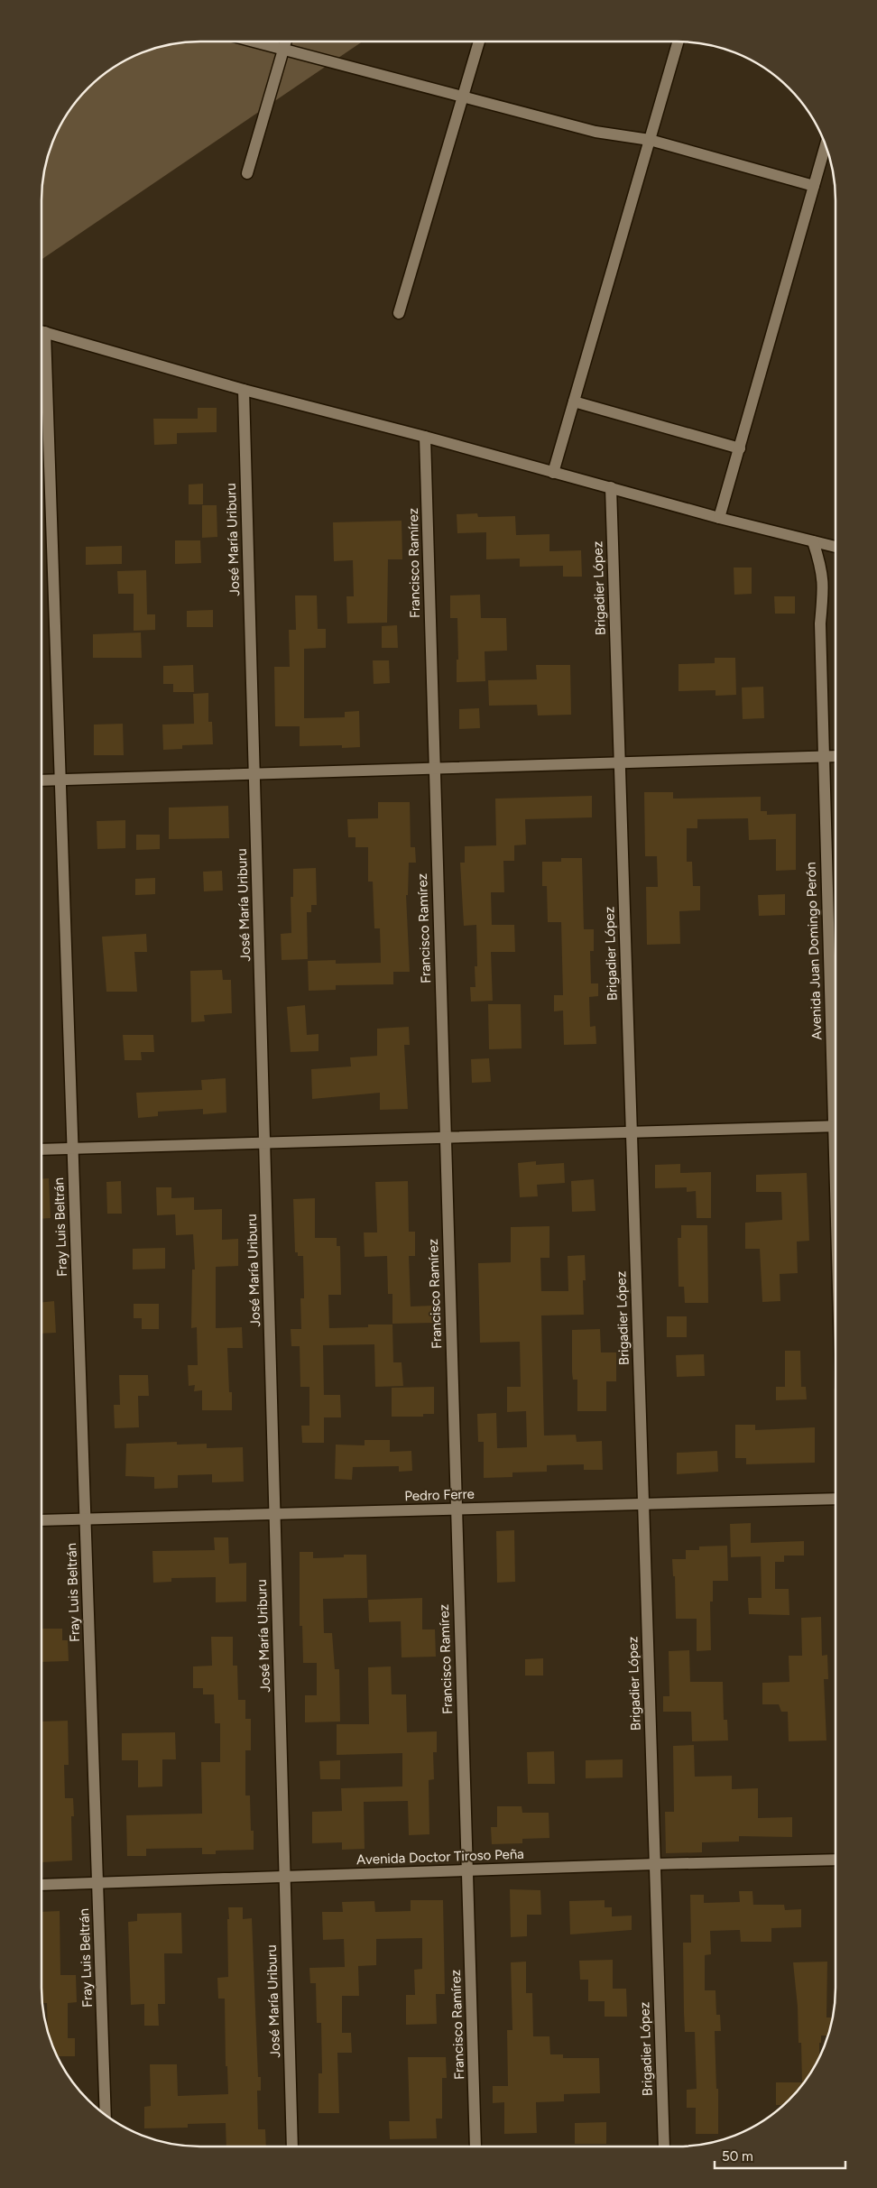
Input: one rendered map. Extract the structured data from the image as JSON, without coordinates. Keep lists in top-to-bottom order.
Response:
{
  "streets": {
    "street": [
      "José María Uriburu",
      "Francisco Ramírez",
      "Brigadier López",
      "Avenida Juan Domingo Perón",
      "Fray Luis Beltrán",
      "Pedro Ferre",
      "Avenida Doctor Tiroso Peña"
    ]
  },
  "crossings": [
    ["José María Uriburu", "Pedro Ferre"],
    ["José María Uriburu", "Avenida Doctor Tiroso Peña"],
    ["Francisco Ramírez", "Pedro Ferre"],
    ["Francisco Ramírez", "Avenida Doctor Tiroso Peña"],
    ["Brigadier López", "Pedro Ferre"],
    ["Brigadier López", "Avenida Doctor Tiroso Peña"],
    ["Fray Luis Beltrán", "Pedro Ferre"],
    ["Fray Luis Beltrán", "Avenida Doctor Tiroso Peña"]
  ],
  "scale_bar": "50 m"
}
